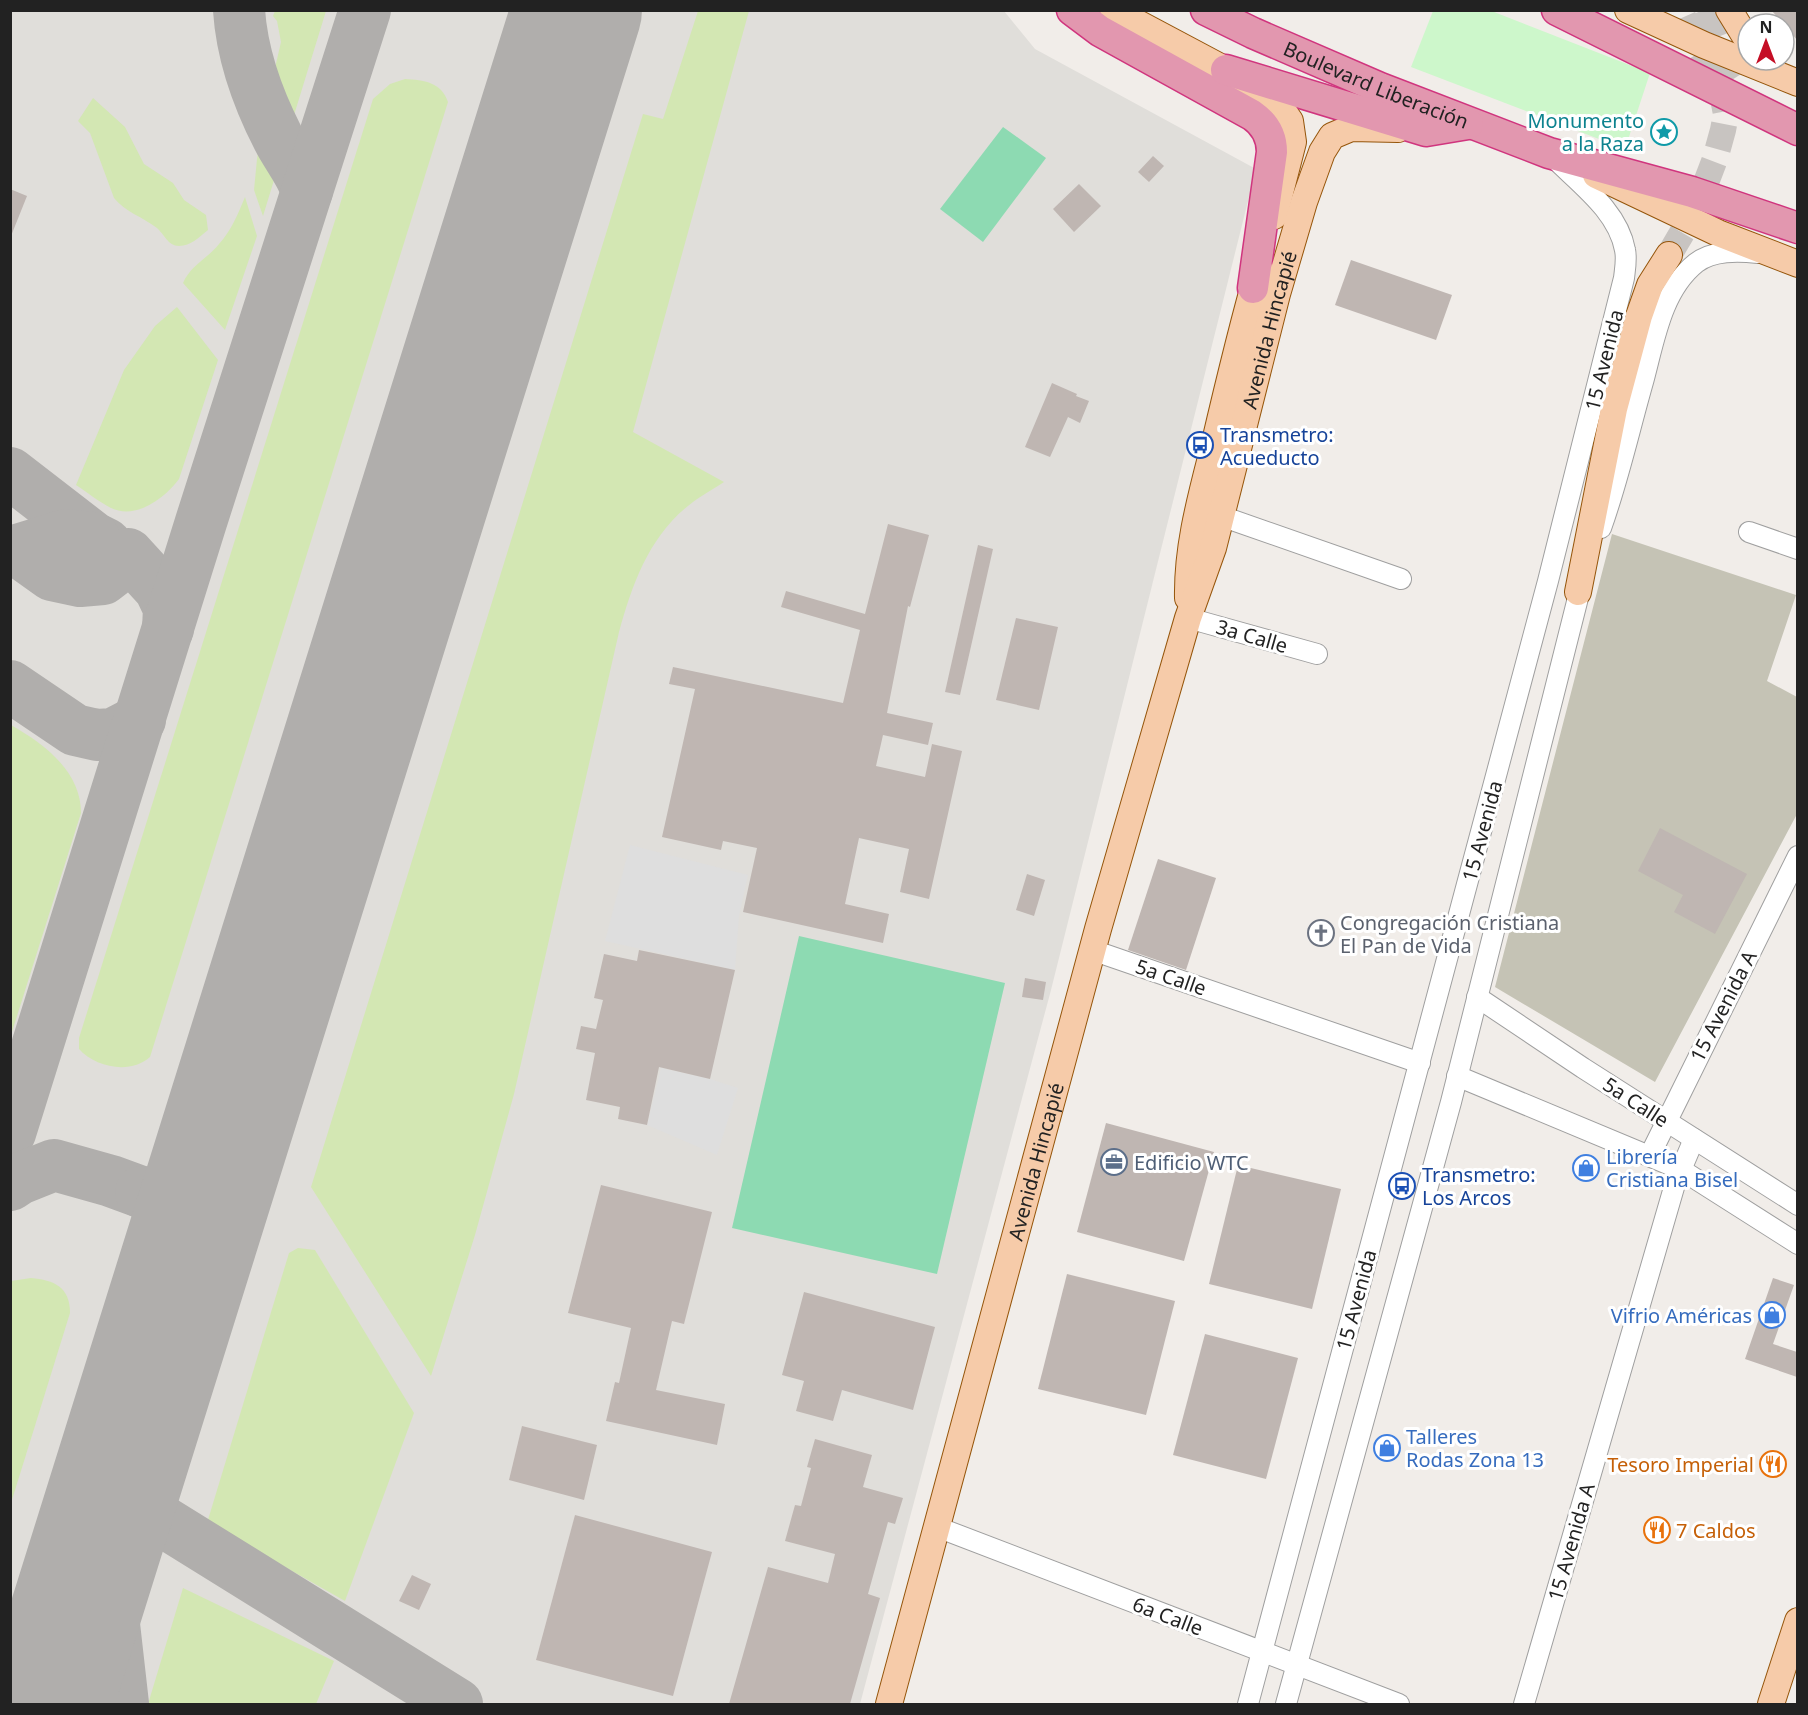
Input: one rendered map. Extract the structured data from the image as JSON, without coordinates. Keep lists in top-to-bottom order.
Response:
{
  "streets": {
    "highway": ["Boulevard Liberación"],
    "main road": ["Avenida Hincapié"],
    "street": [
      "15 Avenida",
      "3a Calle",
      "5a Calle",
      "15 Avenida A",
      "6a Calle"
    ]
  },
  "crossings": [
    ["Boulevard Liberación", "15 Avenida"],
    ["Avenida Hincapié", "3a Calle"],
    ["Avenida Hincapié", "5a Calle"],
    ["Avenida Hincapié", "6a Calle"],
    ["15 Avenida", "5a Calle"],
    ["15 Avenida", "6a Calle"],
    ["5a Calle", "15 Avenida A"]
  ],
  "places": {
    "place": ["Monumento a la Raza"],
    "bus stop": ["Transmetro: Acueducto", "Transmetro: Los Arcos"],
    "church": ["Congregación Cristiana El Pan de Vida"],
    "office": ["Edificio WTC"],
    "shop": ["Librería Cristiana Bisel", "Vifrio Américas", "Talleres Rodas Zona 13"],
    "restaurant": ["Tesoro Imperial", "7 Caldos"]
  },
  "north": "top"
}
